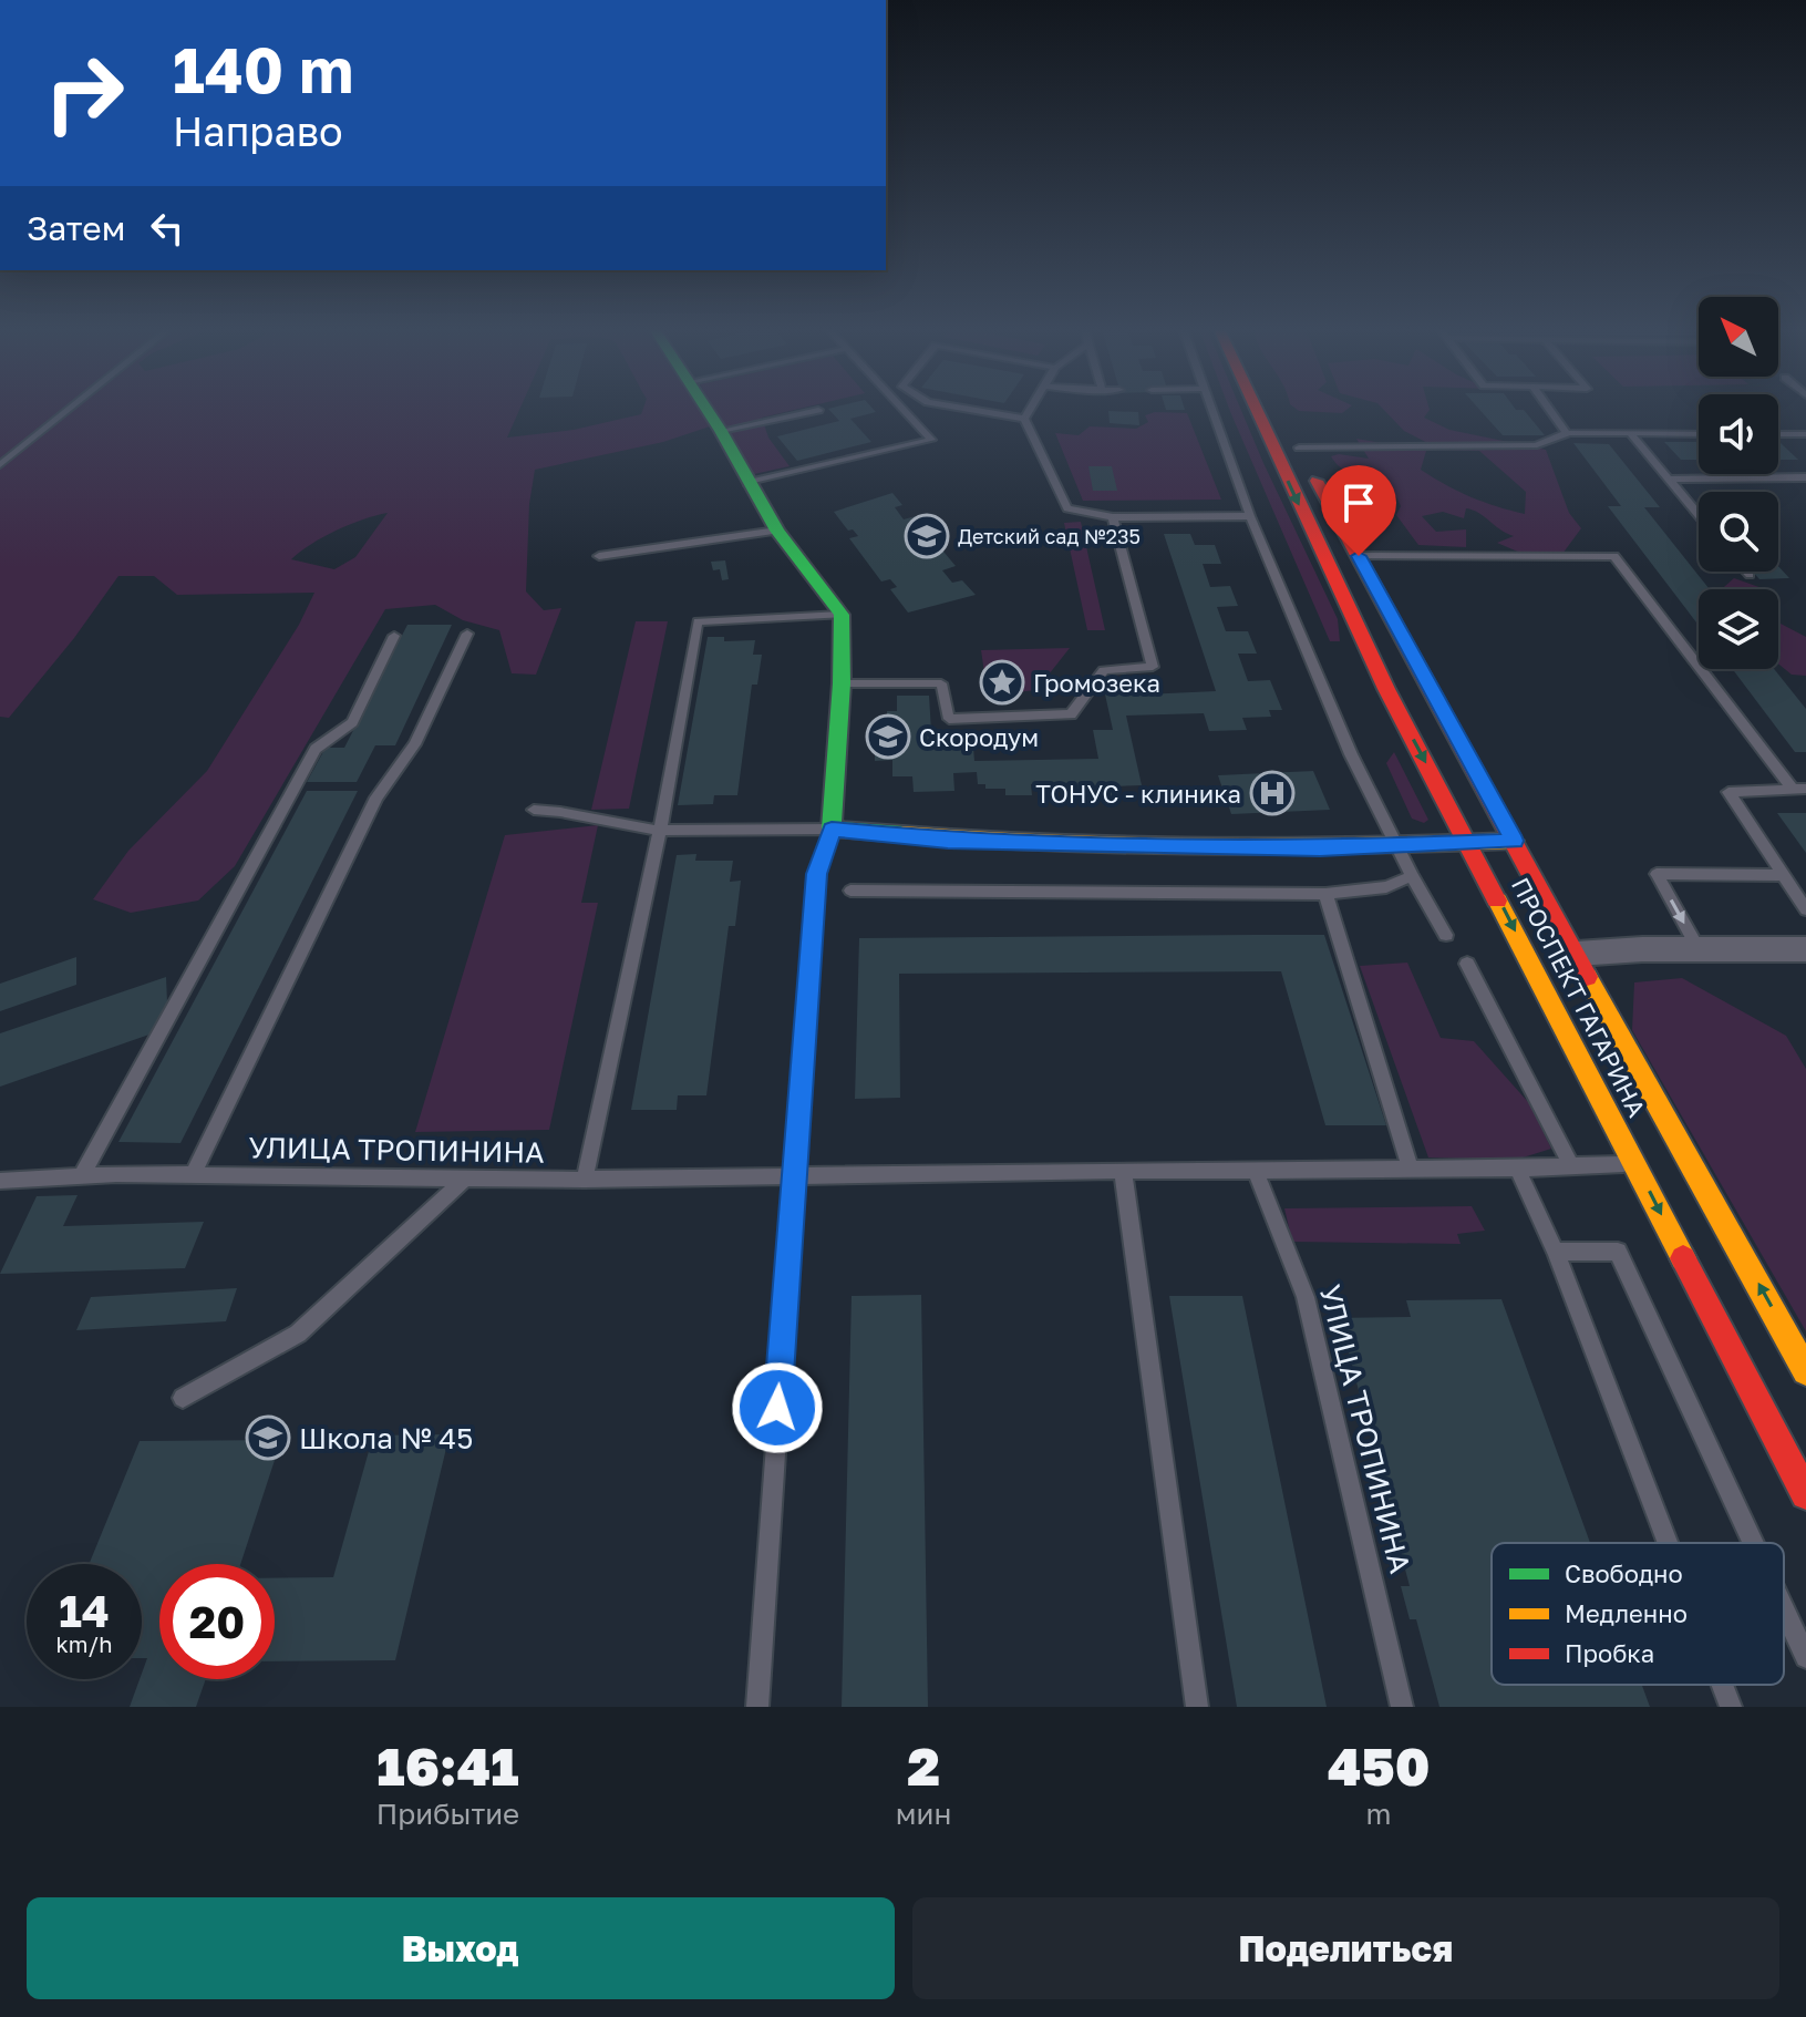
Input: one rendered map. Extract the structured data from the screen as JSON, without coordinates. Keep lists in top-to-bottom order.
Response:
{
  "streets": {
    "main road": ["ПРОСПЕКТ ГАГАРИНА"],
    "lane": ["УЛИЦА ТРОПИНИНА"]
  },
  "crossings": [
    ["ПРОСПЕКТ ГАГАРИНА", "УЛИЦА ТРОПИНИНА"]
  ],
  "places": {
    "school or university": ["Детский сад №235", "Скородум", "Школа № 45"],
    "place": ["Громозека"],
    "hospital": ["ТОНУС - клиника"]
  },
  "legend": ["Свободно", "Медленно", "Пробка"],
  "north": "top left",
  "page": {
    "turn": ["140 m", "Направо"],
    "then": "Затем",
    "speed": "14 km/h",
    "limit": "20",
    "eta": [
      "16:41",
      "Прибытие",
      "2",
      "мин",
      "450",
      "m"
    ],
    "buttons": ["Выход", "Поделиться"]
  }
}
